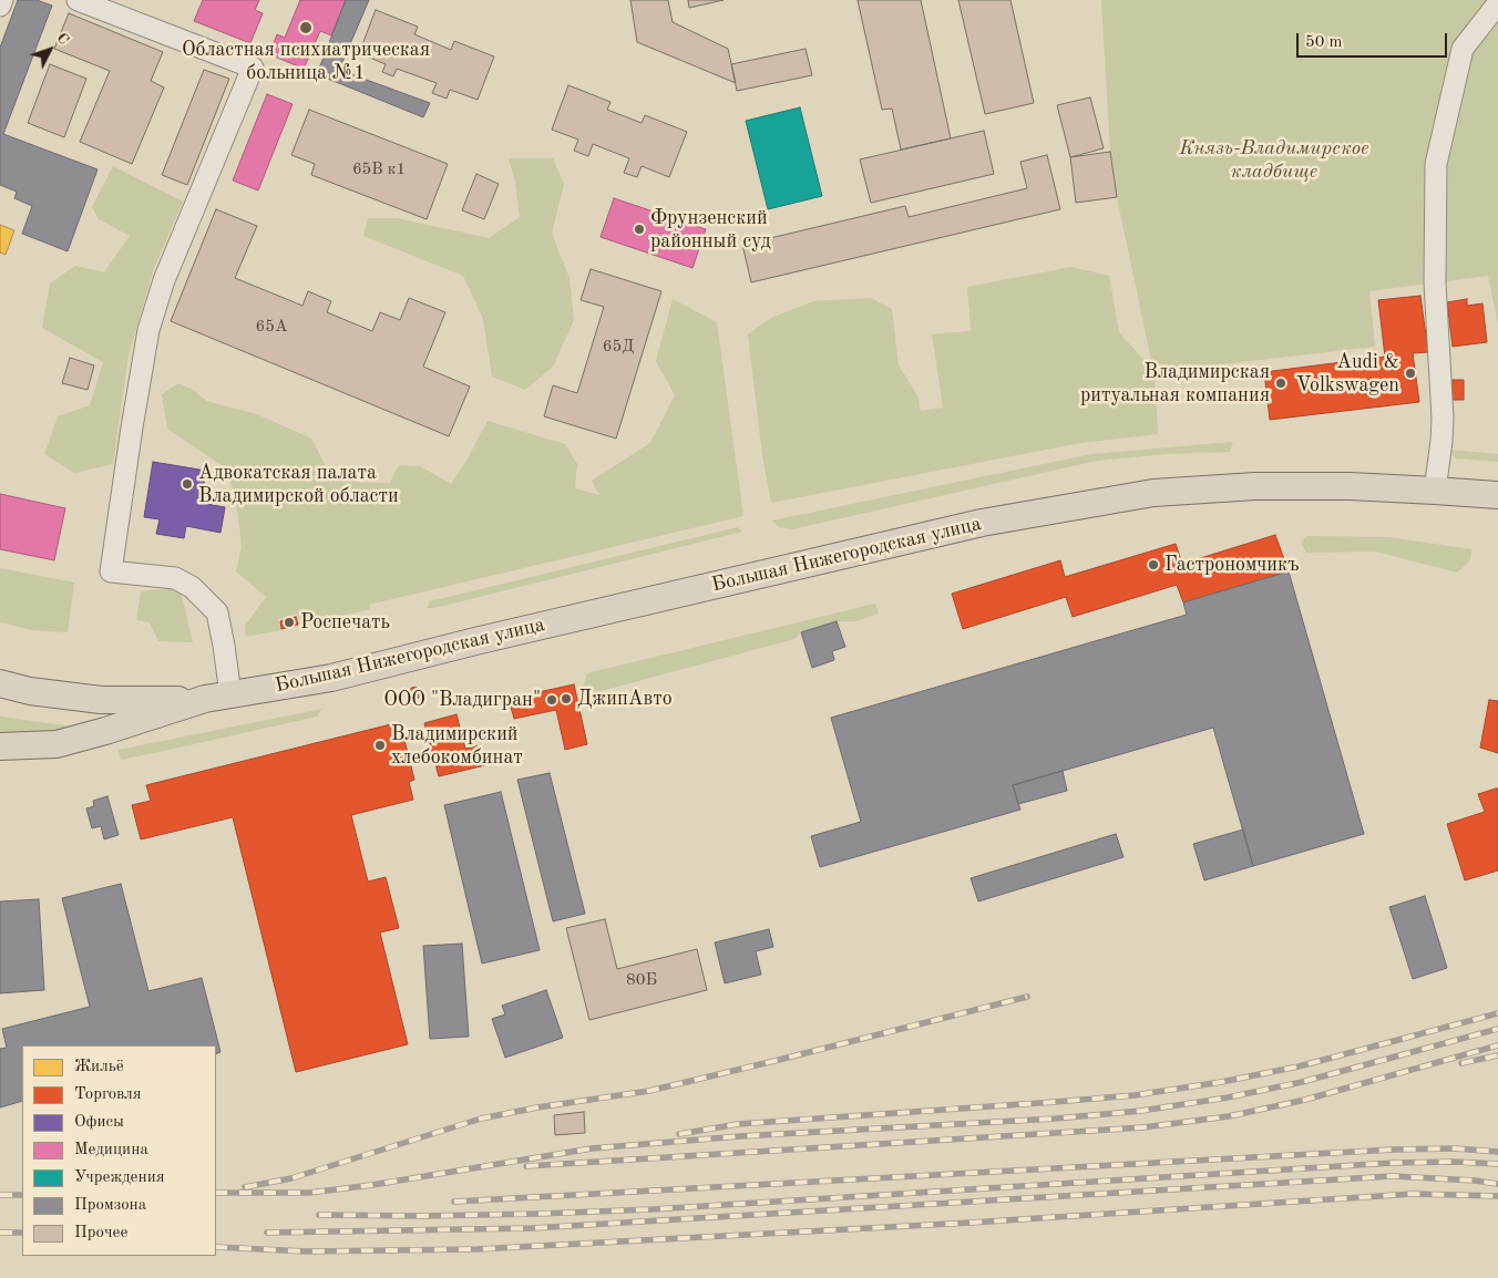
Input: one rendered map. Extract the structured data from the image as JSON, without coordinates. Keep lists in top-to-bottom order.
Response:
{
  "streets": {
    "main road": ["Большая Нижегородская улица"]
  },
  "parks": ["Князь-Владимирское кладбище"],
  "places": [
    "Областная психиатрическая больница №1",
    "Фрунзенский районный суд",
    "Audi & Volkswagen",
    "Владимирская ритуальная компания",
    "Адвокатская палата Владимирской области",
    "Гастрономчикъ",
    "Роспечать",
    "ДжипАвто",
    "ООО \"Владигран\"",
    "Владимирский хлебокомбинат"
  ],
  "house_numbers": [
    "65В к1",
    "65А",
    "65Д",
    "80Б"
  ],
  "legend": [
    "Жильё",
    "Торговля",
    "Офисы",
    "Медицина",
    "Учреждения",
    "Промзона",
    "Прочее"
  ],
  "scale_bar": "50 m",
  "north": "top right"
}
